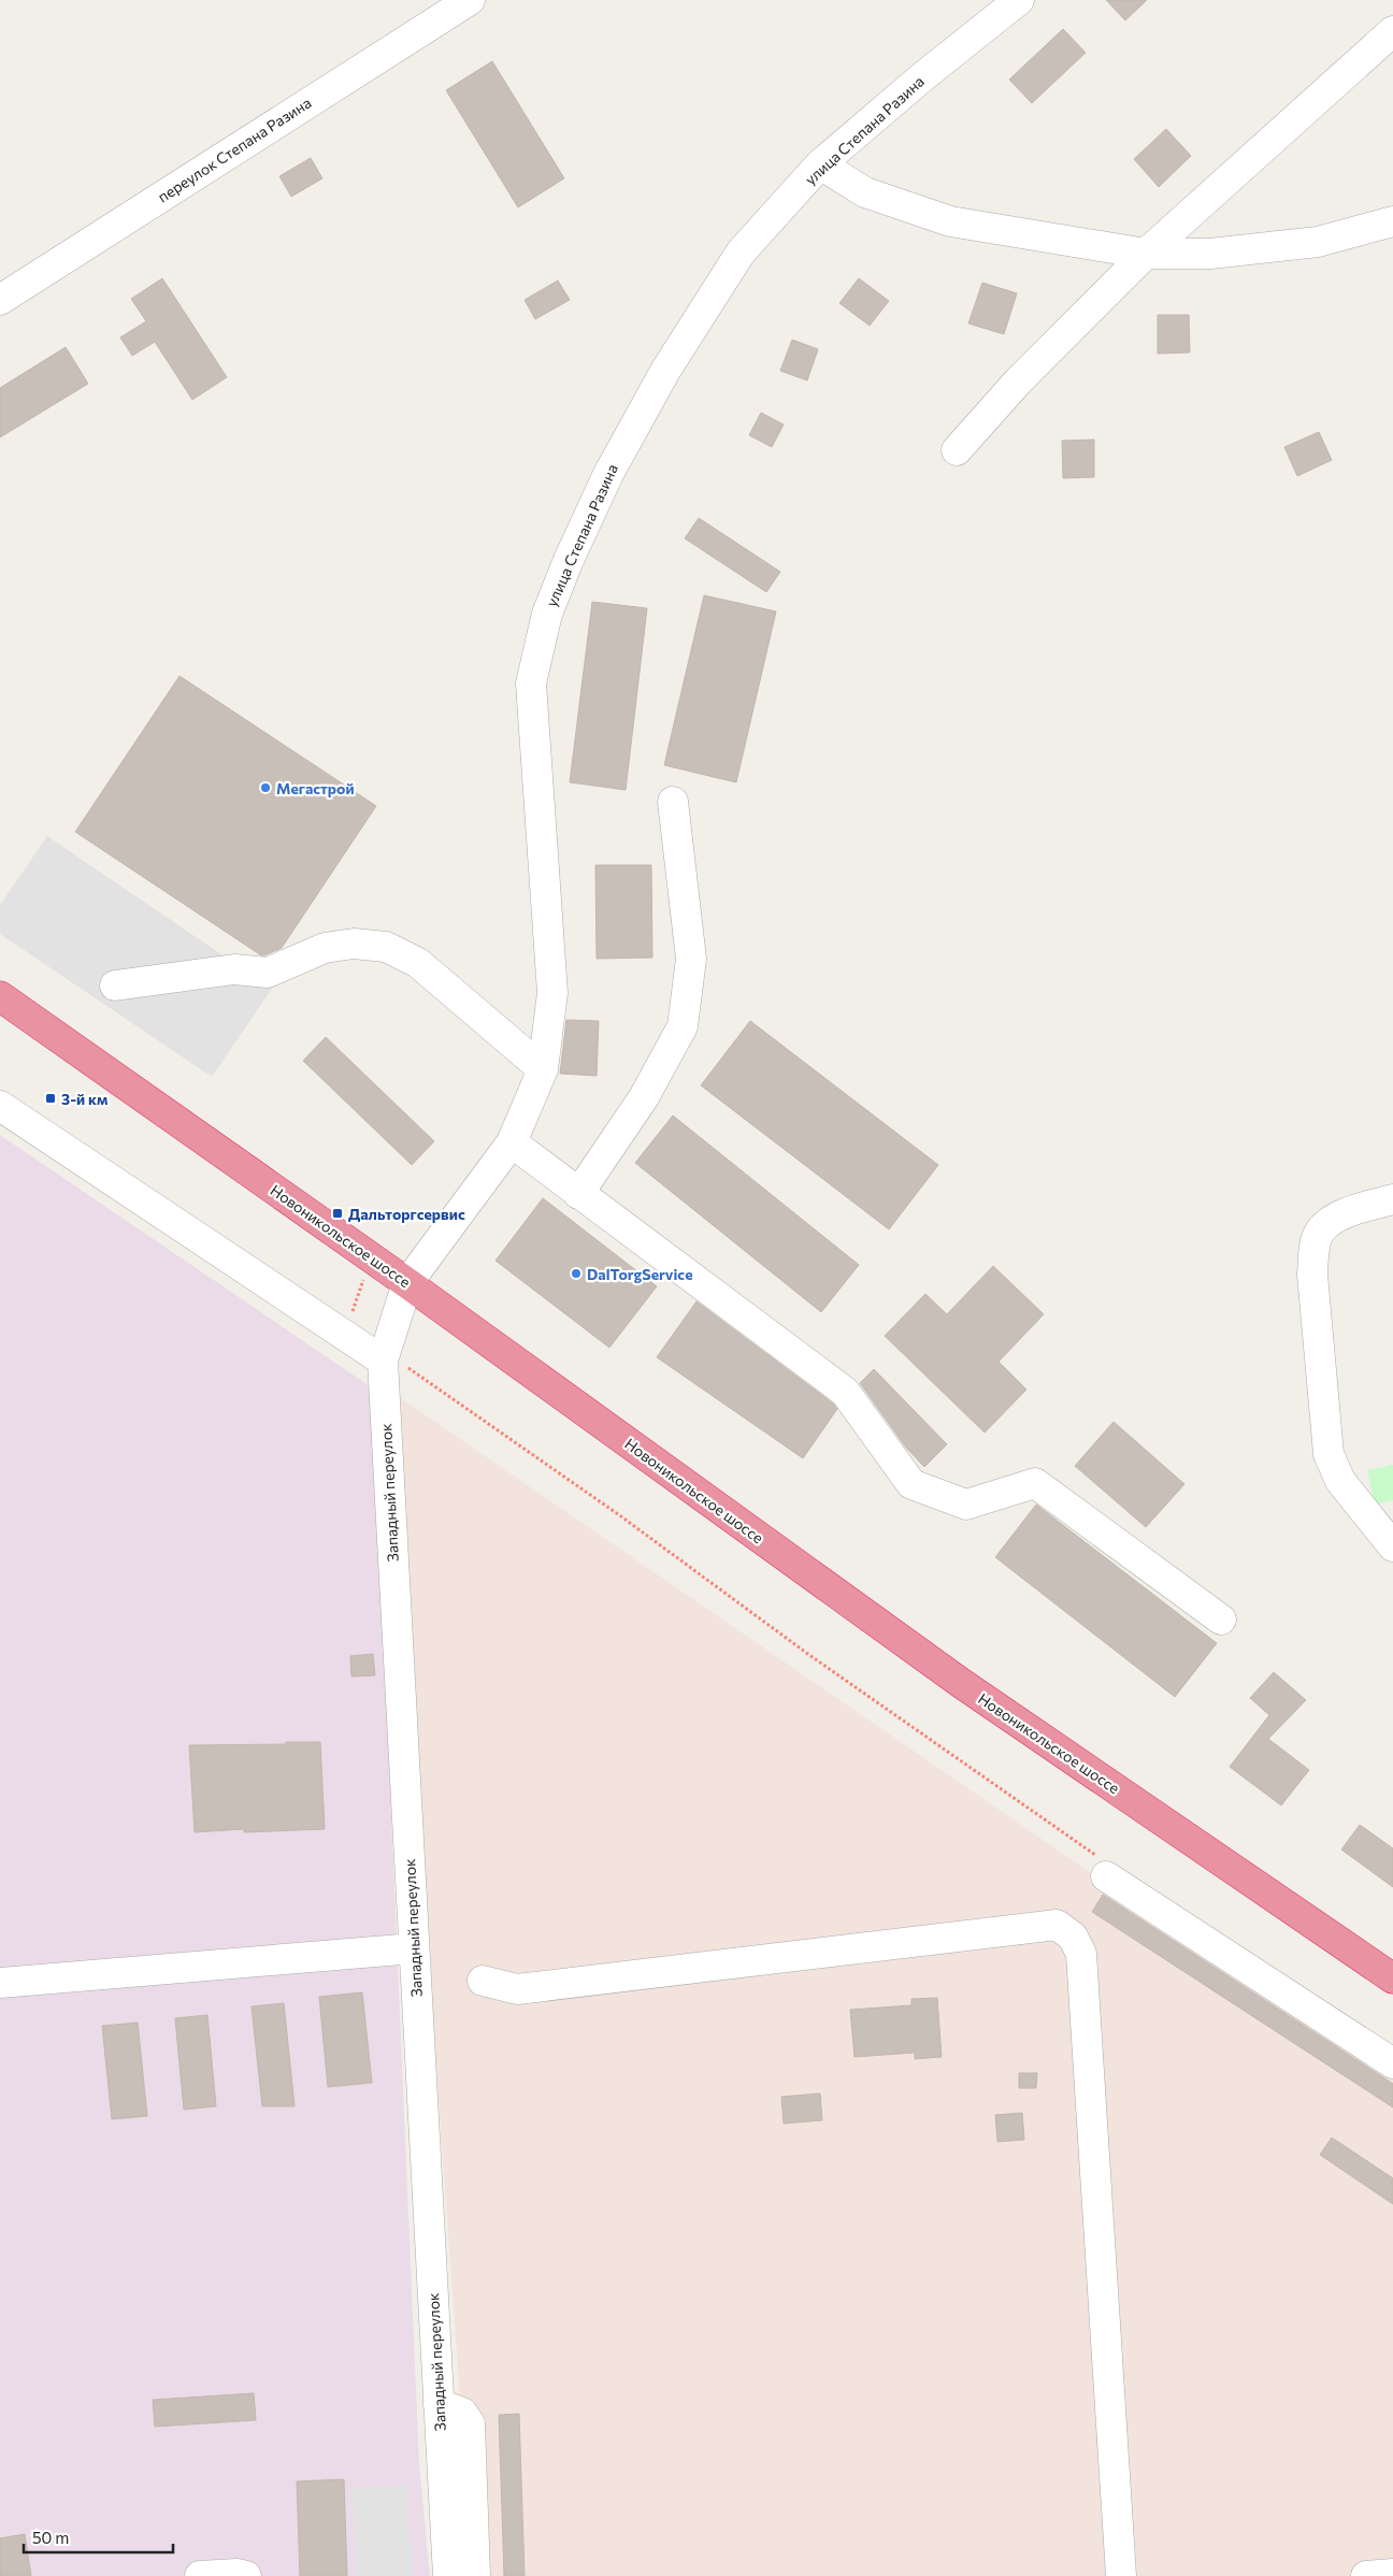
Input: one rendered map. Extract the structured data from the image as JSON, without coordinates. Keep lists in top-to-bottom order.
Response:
{
  "streets": {
    "highway": ["Новоникольское шоссе"],
    "street": ["улица Степана Разина", "переулок Степана Разина", "Западный переулок"]
  },
  "crossings": [
    ["улица Степана Разина", "Новоникольское шоссе"],
    ["улица Степана Разина", "Западный переулок"],
    ["Новоникольское шоссе", "Западный переулок"]
  ],
  "places": {
    "other": ["Мегастрой", "DalTorgService"],
    "transit": ["3-й км", "Дальторгсервис"]
  },
  "scale_bar": "50 m"
}
